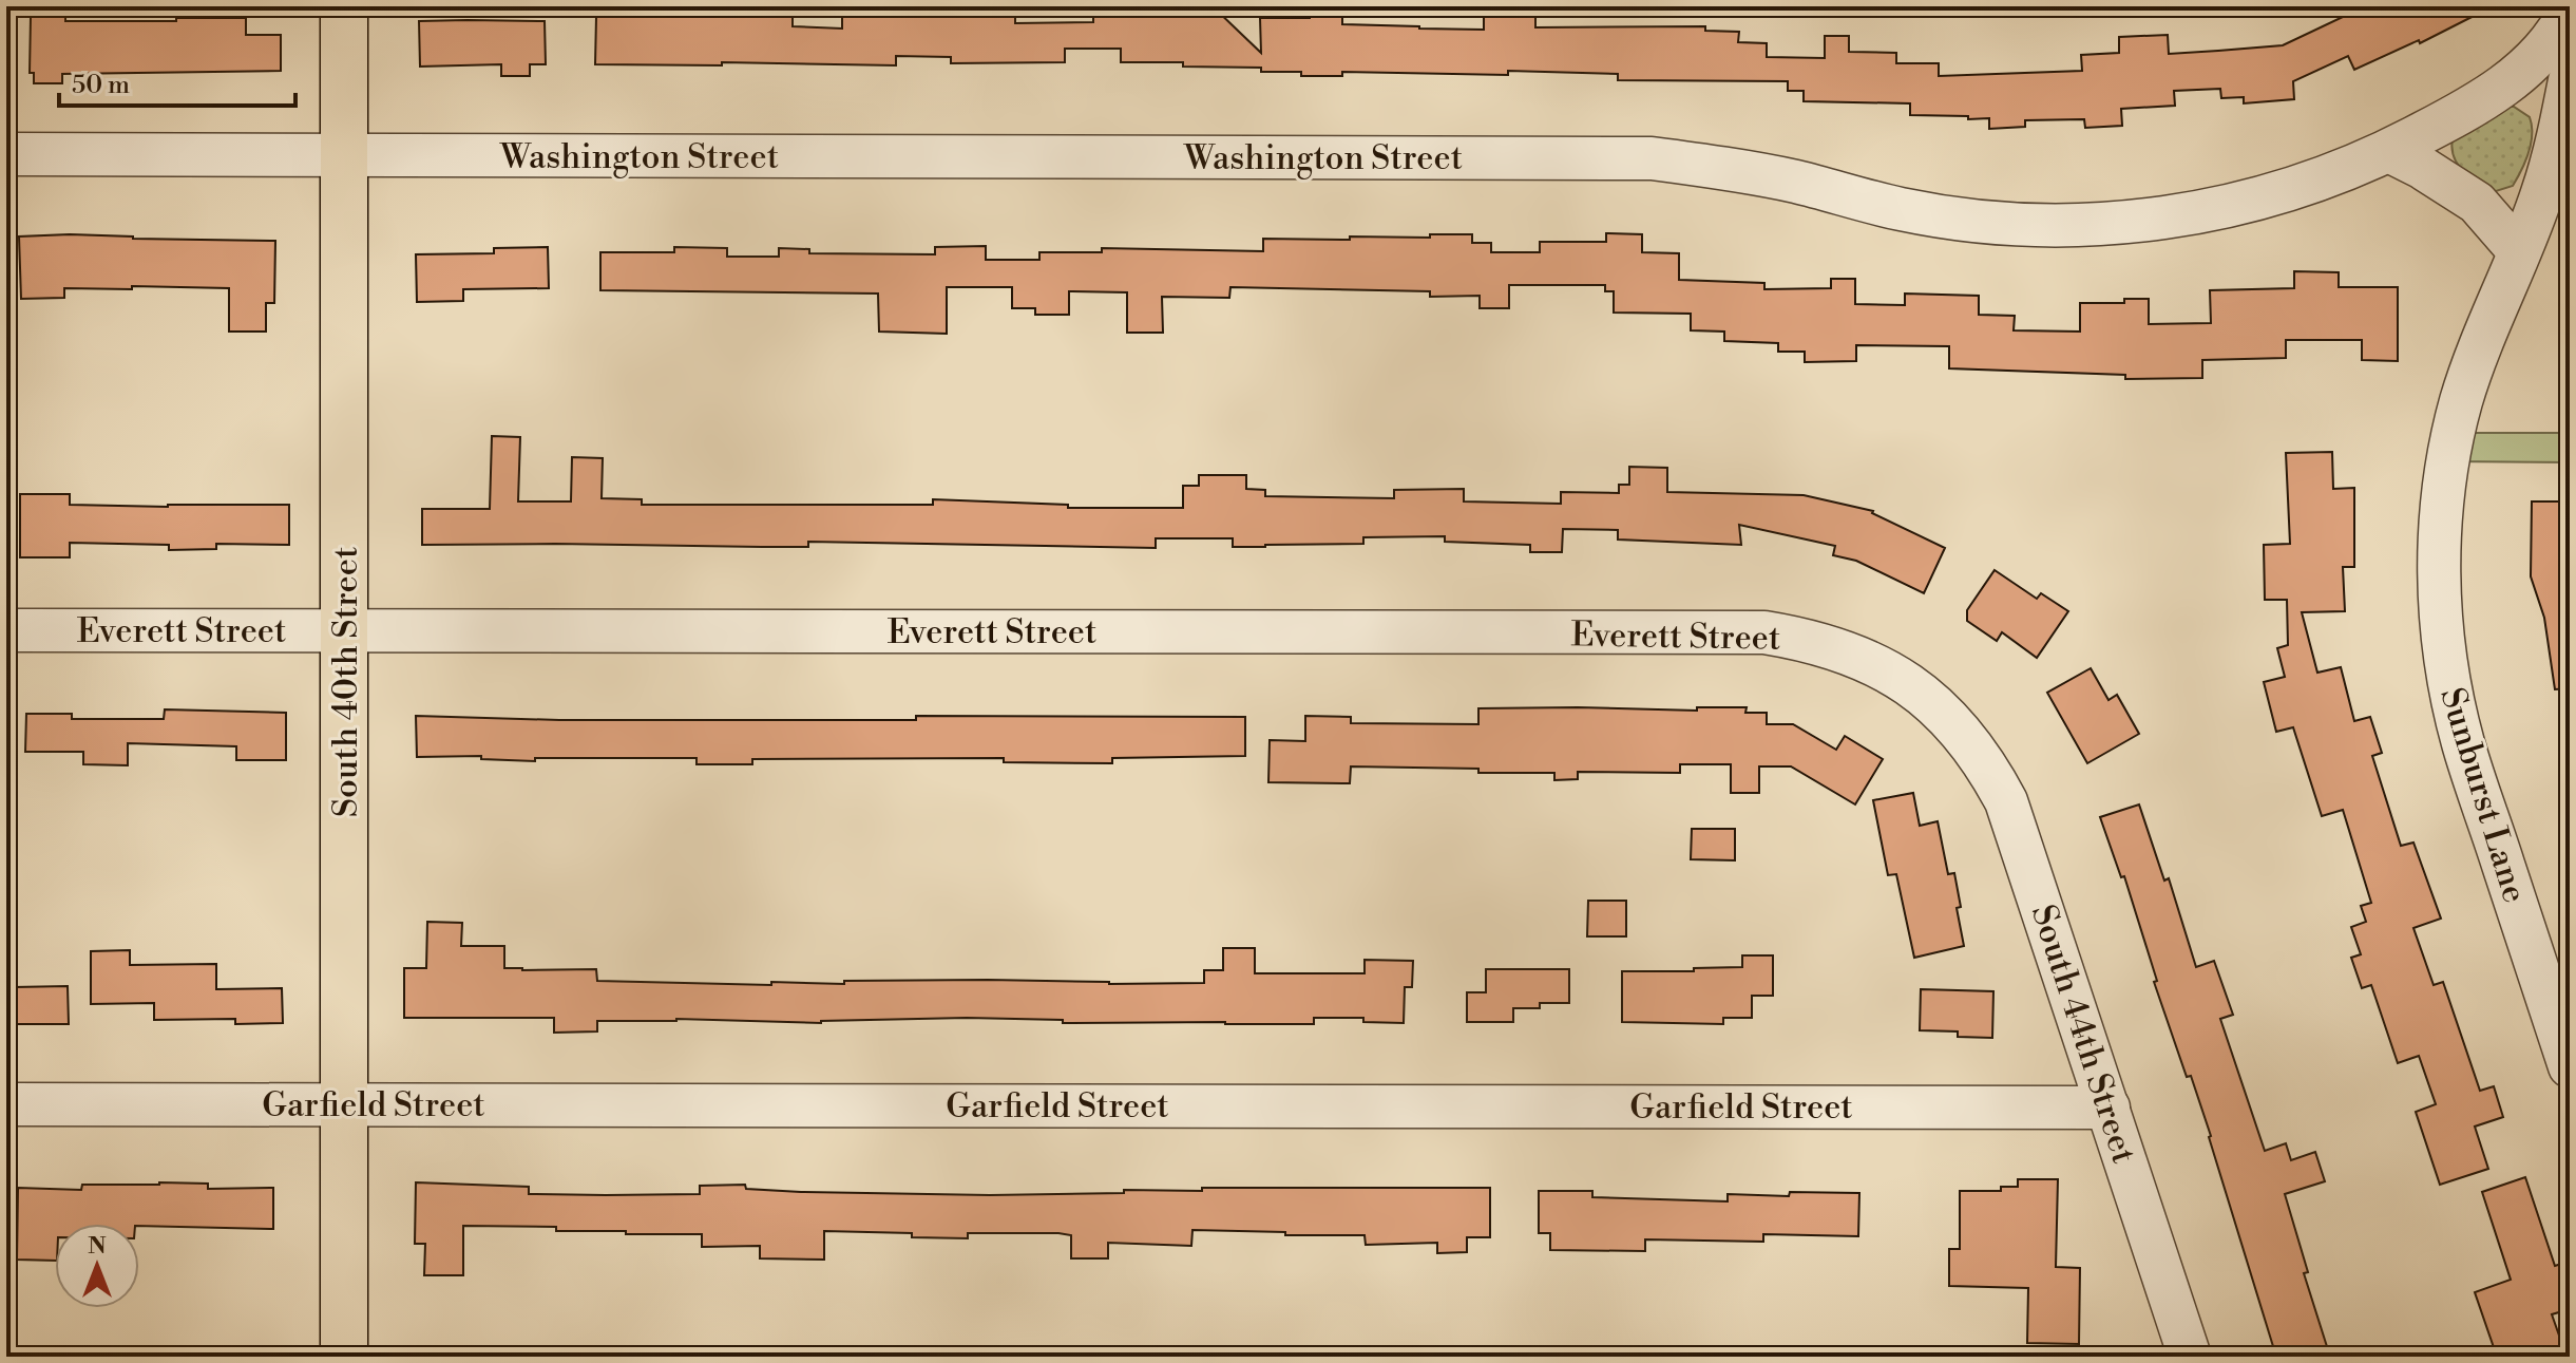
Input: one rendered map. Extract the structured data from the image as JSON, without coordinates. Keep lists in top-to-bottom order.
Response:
{
  "streets": {
    "main road": ["South 40th Street"],
    "street": [
      "Washington Street",
      "Everett Street",
      "Sunburst Lane",
      "South 44th Street",
      "Garfield Street"
    ]
  },
  "crossings": [
    ["Washington Street", "South 40th Street"],
    ["Everett Street", "South 40th Street"],
    ["Everett Street", "South 44th Street"],
    ["South 40th Street", "Garfield Street"],
    ["South 44th Street", "Garfield Street"]
  ],
  "scale_bar": "50 m",
  "north": "top"
}
